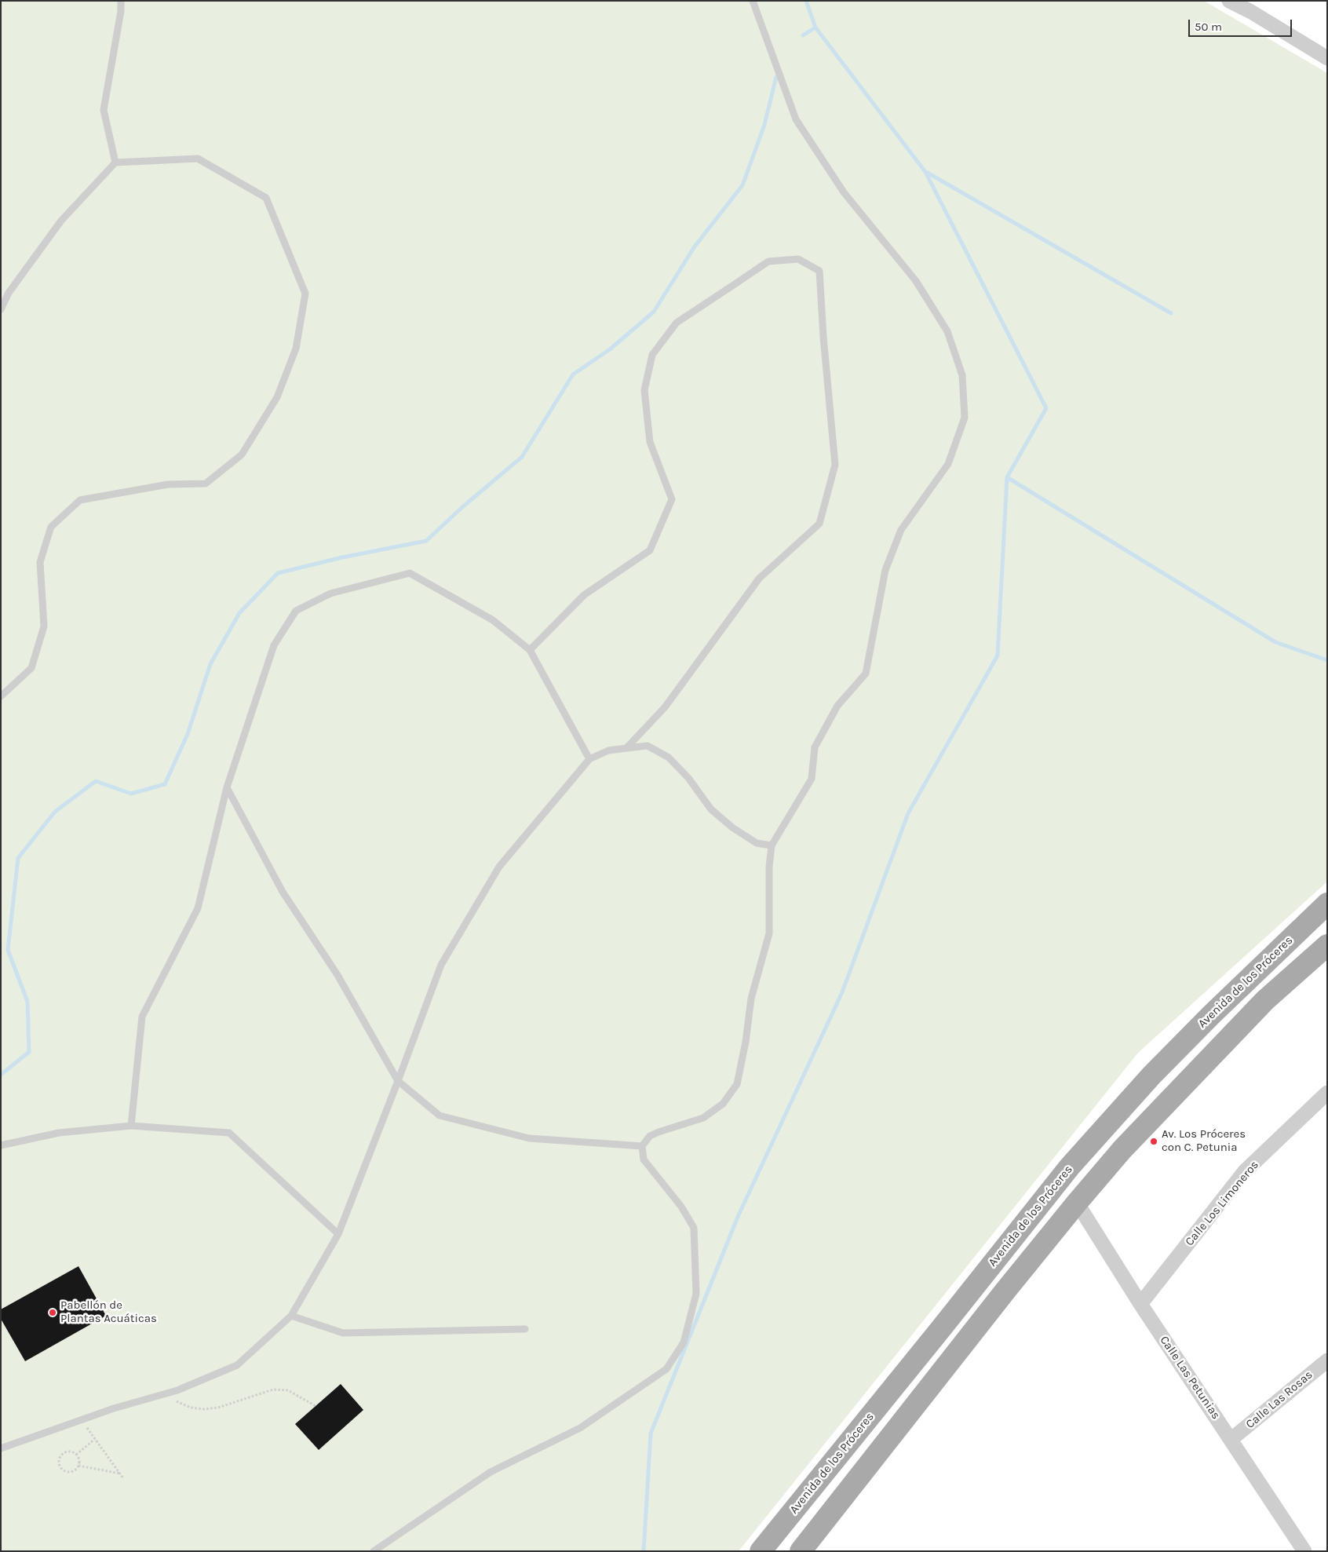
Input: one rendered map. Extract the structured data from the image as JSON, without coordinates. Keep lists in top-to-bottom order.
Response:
{
  "streets": {
    "main road": ["Avenida de los Próceres"],
    "street": ["Calle Los Limoneros", "Calle Las Petunias", "Calle Las Rosas"]
  },
  "crossings": [
    ["Calle Los Limoneros", "Calle Las Petunias"],
    ["Calle Las Petunias", "Calle Las Rosas"]
  ],
  "places": ["Av. Los Próceres con C. Petunia", "Pabellón de Plantas Acuáticas"],
  "scale_bar": "50 m"
}
